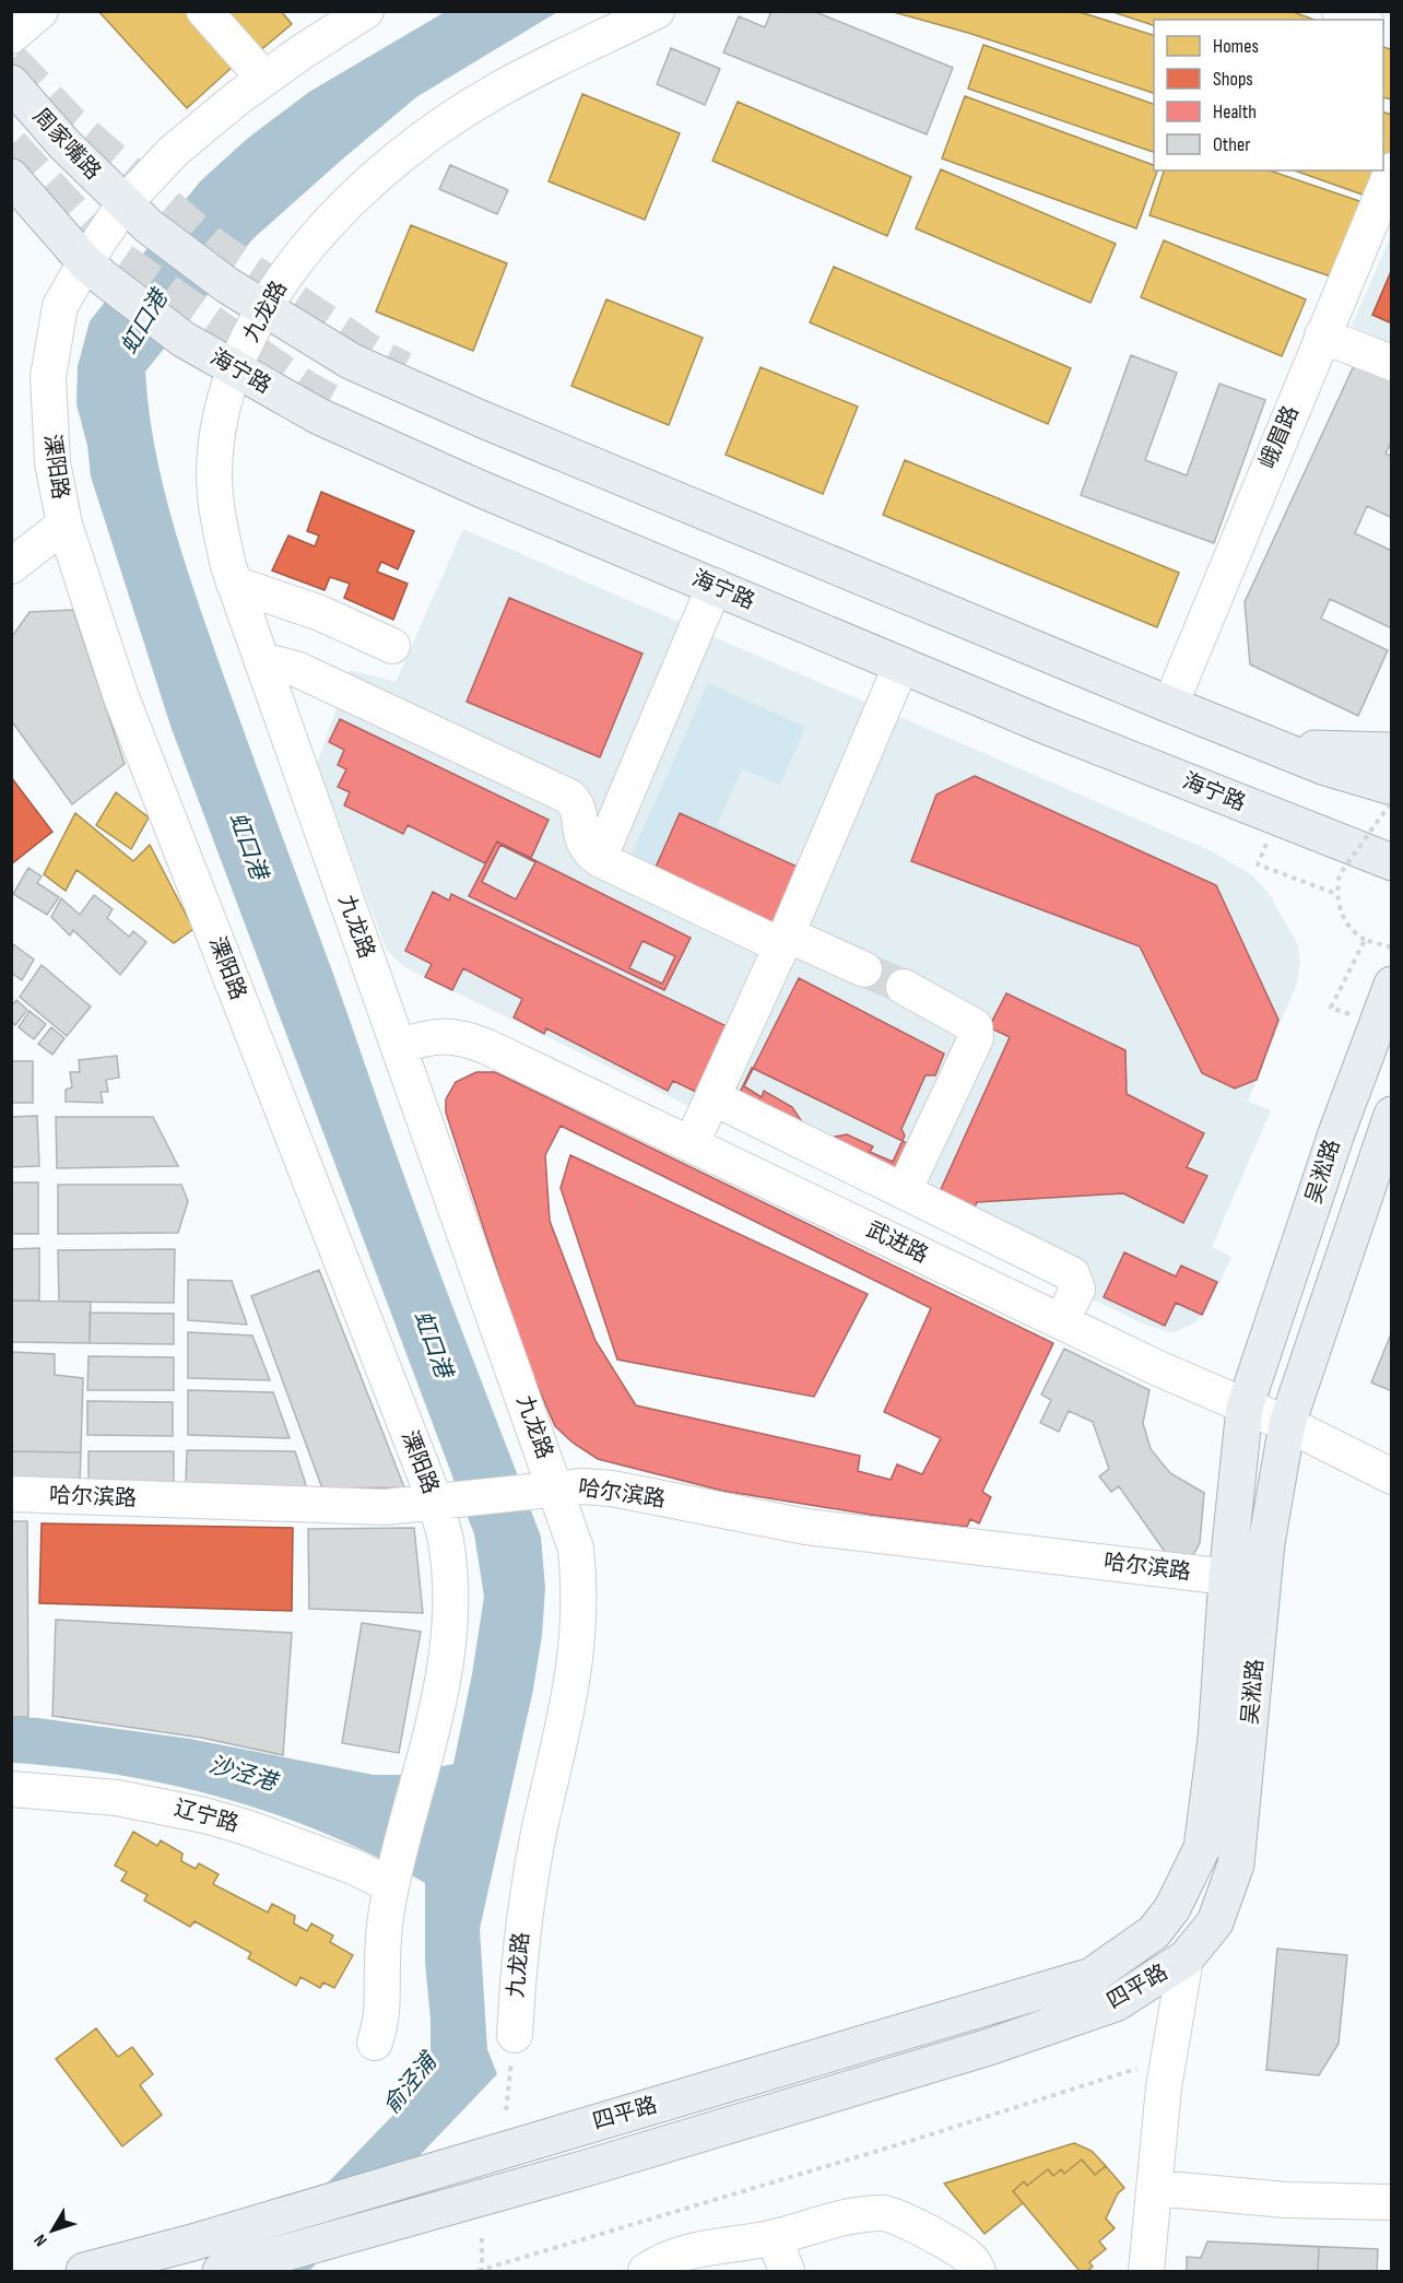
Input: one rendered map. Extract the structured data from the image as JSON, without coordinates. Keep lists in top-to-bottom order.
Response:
{
  "streets": {
    "main road": [
      "周家嘴路",
      "海宁路",
      "吴淞路",
      "四平路"
    ],
    "street": [
      "九龙路",
      "峨眉路",
      "溧阳路",
      "武进路",
      "哈尔滨路",
      "辽宁路"
    ]
  },
  "crossings": [
    ["周家嘴路", "溧阳路"],
    ["九龙路", "海宁路"],
    ["九龙路", "武进路"],
    ["九龙路", "哈尔滨路"],
    ["海宁路", "溧阳路"],
    ["溧阳路", "哈尔滨路"],
    ["溧阳路", "辽宁路"],
    ["吴淞路", "武进路"],
    ["吴淞路", "哈尔滨路"],
    ["吴淞路", "四平路"]
  ],
  "water": ["虹口港", "沙泾港", "俞泾浦"],
  "legend": [
    "Homes",
    "Shops",
    "Health",
    "Other"
  ],
  "north": "bottom left"
}
